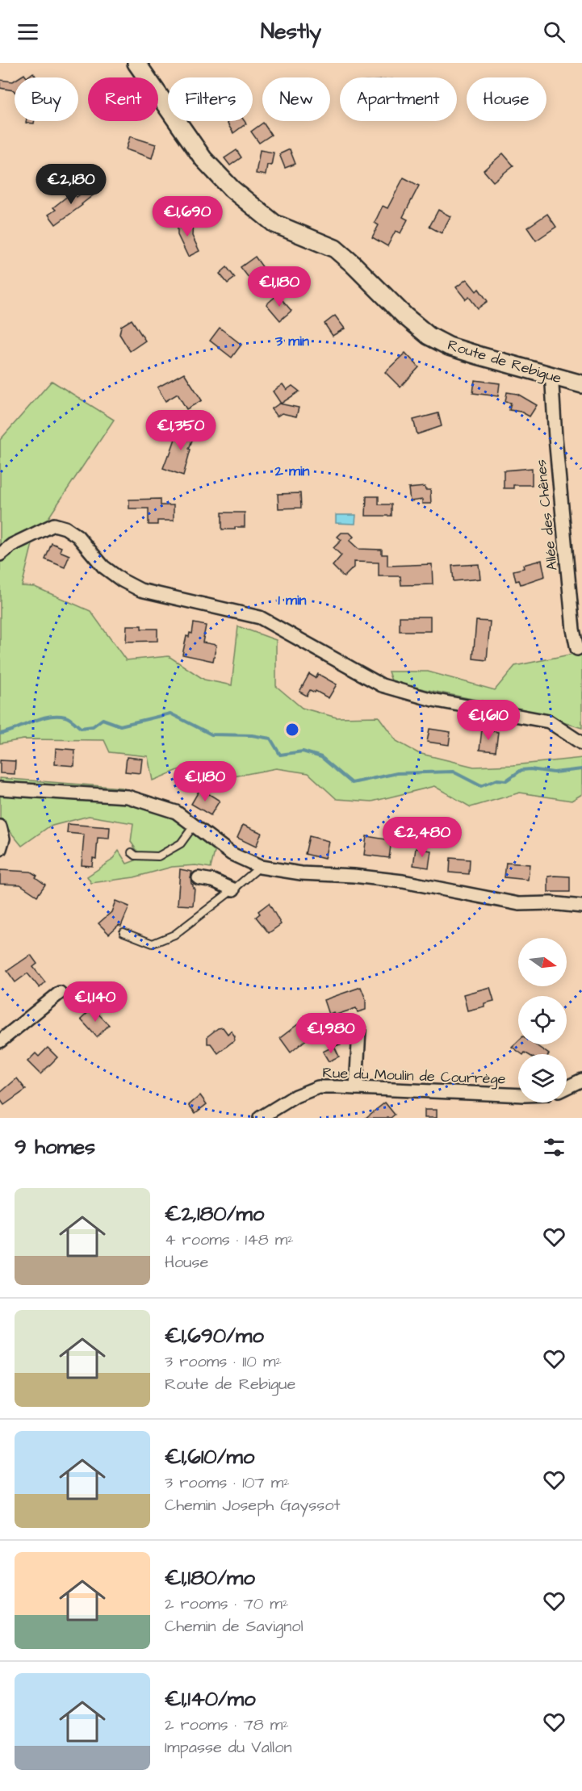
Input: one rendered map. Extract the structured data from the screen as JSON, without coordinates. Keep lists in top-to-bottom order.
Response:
{
  "streets": {
    "street": ["Route de Rebigue", "Allée des Chênes", "Rue du Moulin de Courrège"]
  },
  "crossings": [
    ["Route de Rebigue", "Allée des Chênes"]
  ],
  "north": "right",
  "page": {
    "header": "Nestly",
    "chip": [
      "Buy",
      "Rent",
      "Filters",
      "New",
      "Apartment",
      "House"
    ],
    "price": [
      "€2,180",
      "€1,690",
      "€1,180",
      "€1,350",
      "€1,610",
      "€1,180",
      "€2,480",
      "€1,140",
      "€1,980"
    ],
    "heading": "9 homes",
    "list": [
      {
        "name": "€2,180/mo",
        "note": "4 rooms · 148 m² · House"
      },
      {
        "name": "€1,690/mo",
        "note": "3 rooms · 110 m² · Route de Rebigue"
      },
      {
        "name": "€1,610/mo",
        "note": "3 rooms · 107 m² · Chemin Joseph Gayssot"
      },
      {
        "name": "€1,180/mo",
        "note": "2 rooms · 70 m² · Chemin de Savignol"
      },
      {
        "name": "€1,140/mo",
        "note": "2 rooms · 78 m² · Impasse du Vallon"
      }
    ]
  },
  "rings": ["3 min", "2 min", "1 min"]
}
